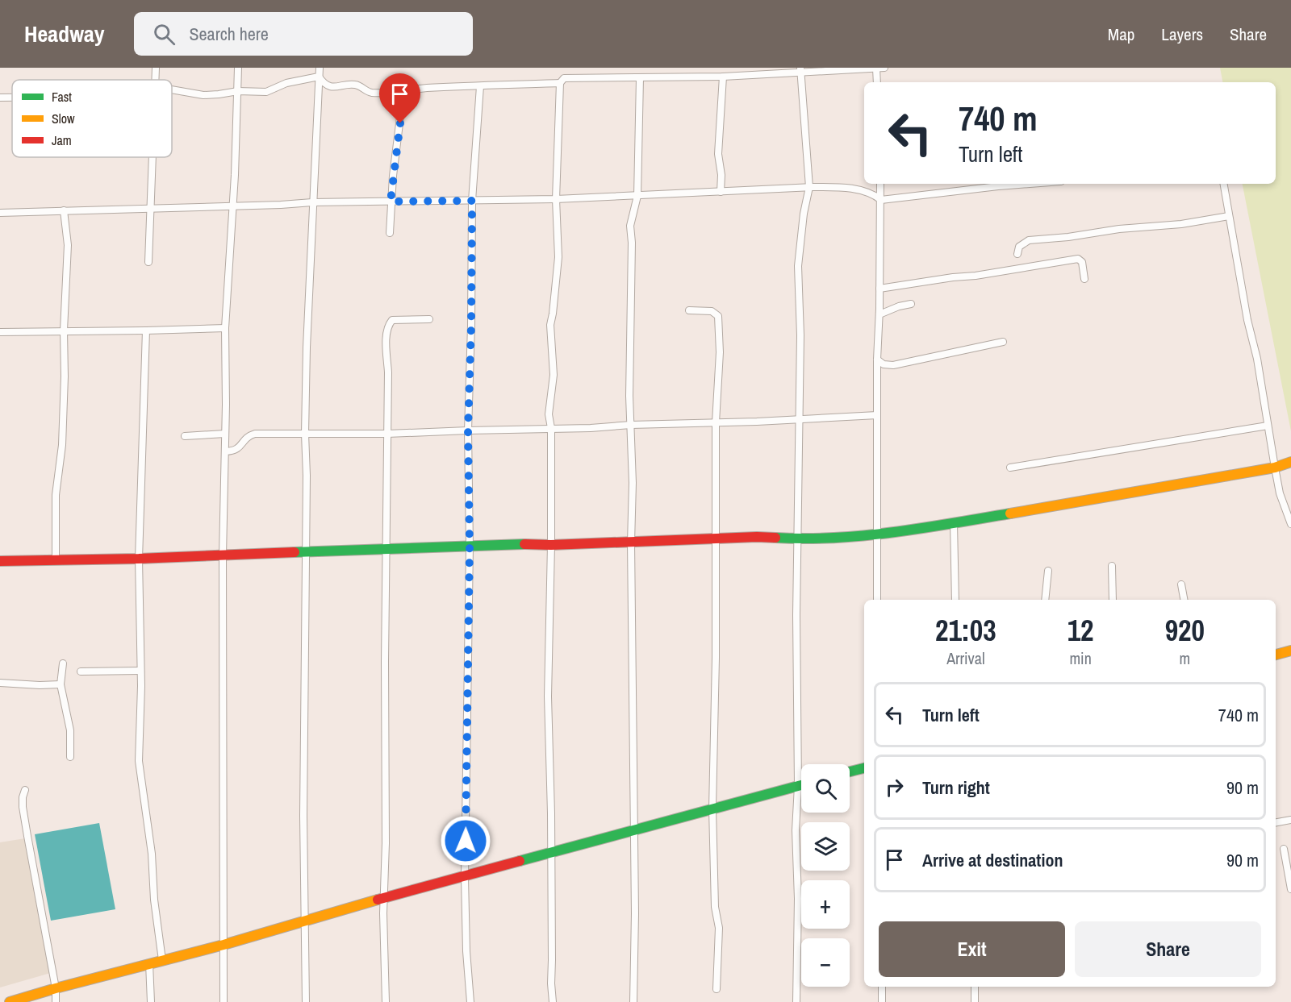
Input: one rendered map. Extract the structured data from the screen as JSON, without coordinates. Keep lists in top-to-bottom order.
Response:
{
  "legend": ["Fast", "Slow", "Jam"],
  "page": {
    "header": "Headway",
    "search": "Search here",
    "nav": ["Map", "Layers", "Share"],
    "turn": ["740 m", "Turn left"],
    "eta": [
      "21:03",
      "Arrival",
      "12",
      "min",
      "920",
      "m"
    ],
    "list": [
      {
        "name": "Turn left",
        "value": "740 m"
      },
      {
        "name": "Turn right",
        "value": "90 m"
      },
      {
        "name": "Arrive at destination",
        "value": "90 m"
      }
    ],
    "map_buttons": ["+", "−"],
    "buttons": ["Exit", "Share"]
  }
}
